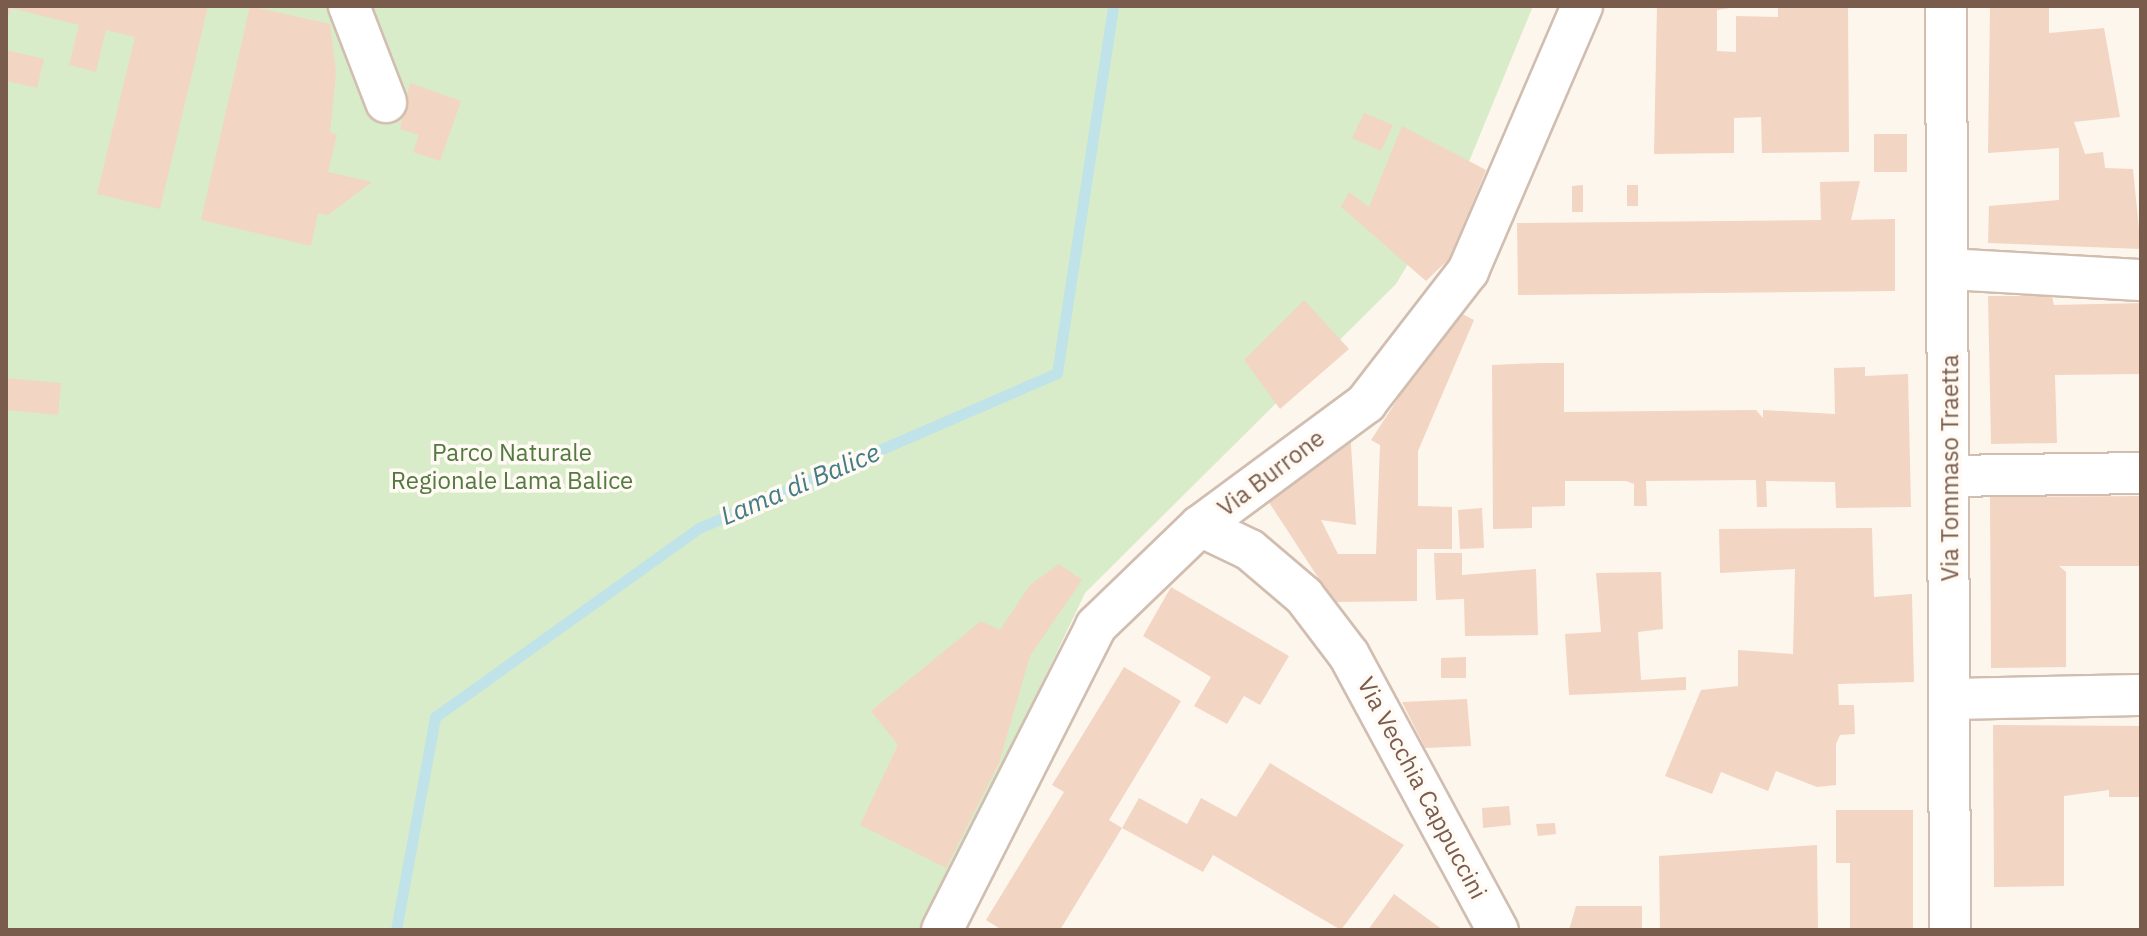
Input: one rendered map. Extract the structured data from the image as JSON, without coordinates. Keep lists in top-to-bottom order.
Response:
{
  "streets": {
    "street": ["Via Tommaso Traetta", "Via Burrone", "Via Vecchia Cappuccini"]
  },
  "crossings": [
    ["Via Burrone", "Via Vecchia Cappuccini"]
  ],
  "water": ["Lama di Balice"],
  "parks": ["Parco Naturale Regionale Lama Balice"]
}
